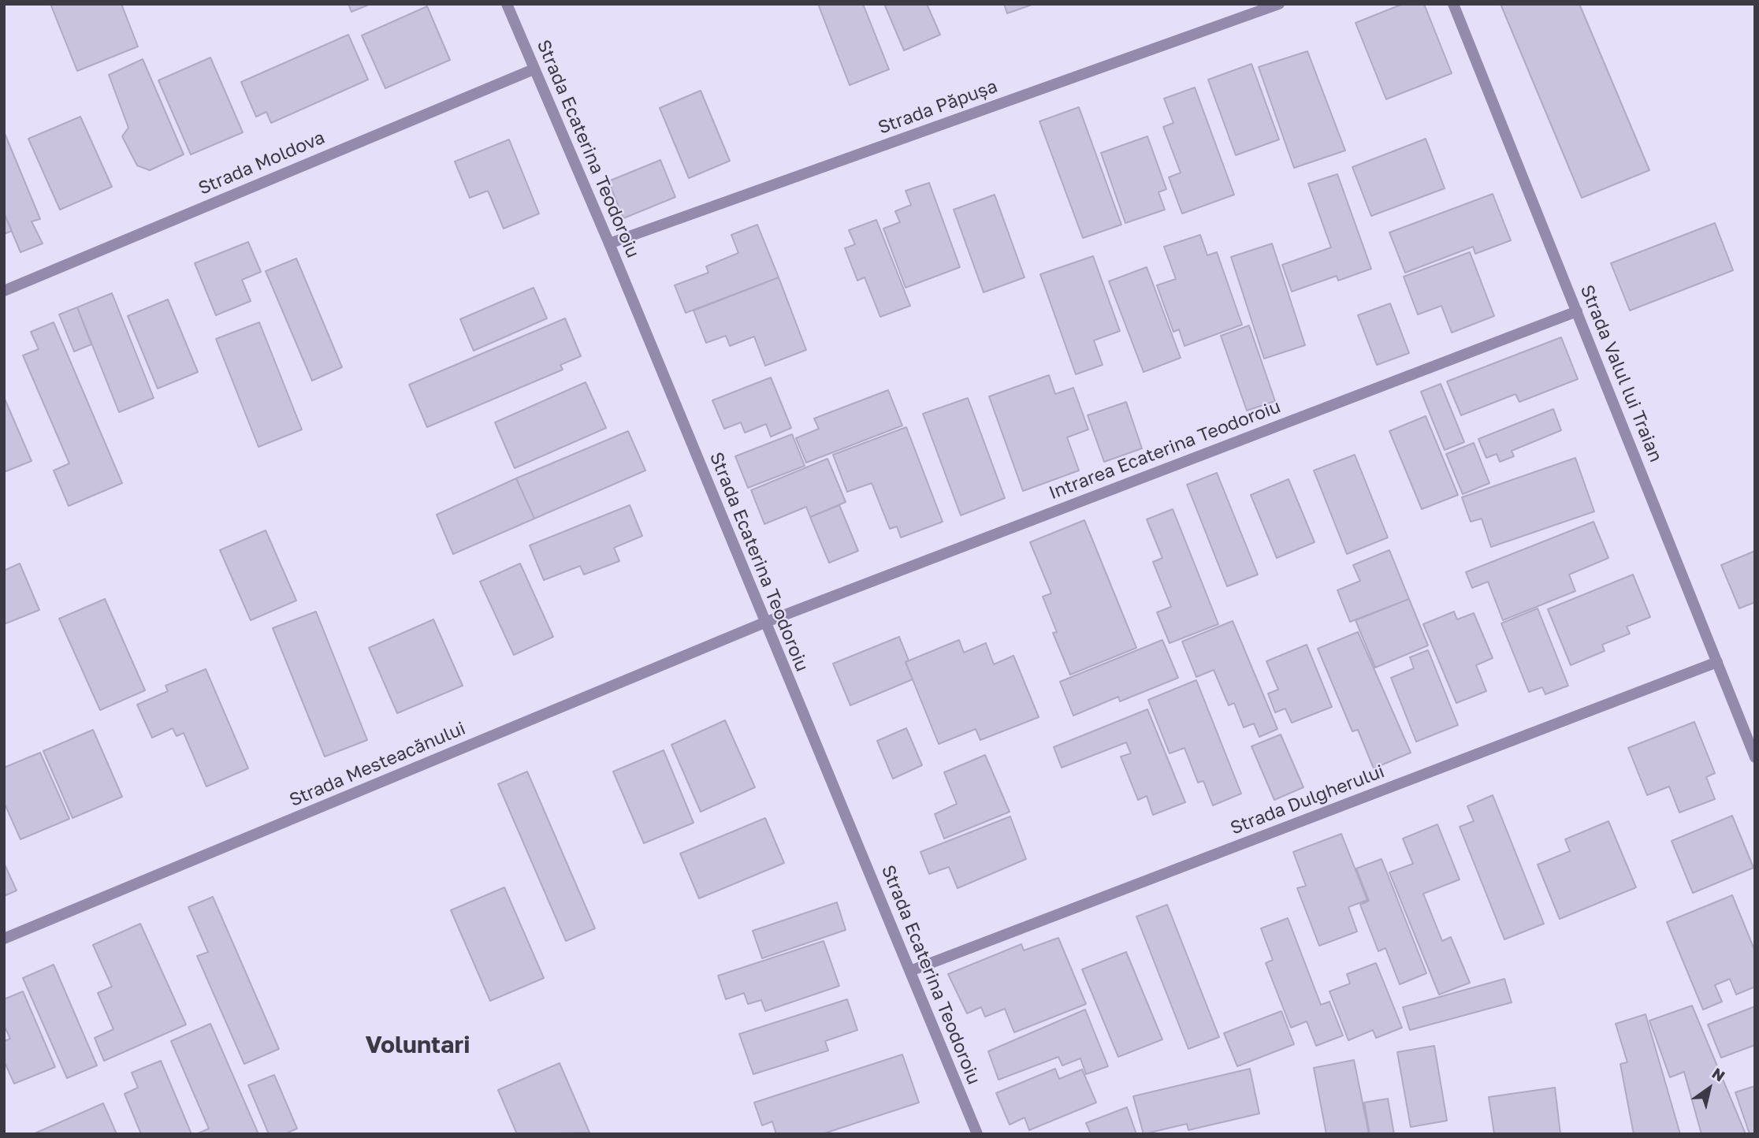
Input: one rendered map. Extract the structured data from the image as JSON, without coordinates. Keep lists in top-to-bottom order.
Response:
{
  "streets": {
    "street": [
      "Strada Păpușa",
      "Strada Ecaterina Teodoroiu",
      "Strada Moldova",
      "Strada Valul lui Traian",
      "Intrarea Ecaterina Teodoroiu",
      "Strada Mesteacănului",
      "Strada Dulgherului"
    ]
  },
  "crossings": [
    ["Strada Păpușa", "Strada Ecaterina Teodoroiu"],
    ["Strada Ecaterina Teodoroiu", "Strada Moldova"],
    ["Strada Ecaterina Teodoroiu", "Intrarea Ecaterina Teodoroiu"],
    ["Strada Ecaterina Teodoroiu", "Strada Mesteacănului"],
    ["Strada Ecaterina Teodoroiu", "Strada Dulgherului"],
    ["Strada Valul lui Traian", "Intrarea Ecaterina Teodoroiu"],
    ["Strada Valul lui Traian", "Strada Dulgherului"],
    ["Intrarea Ecaterina Teodoroiu", "Strada Mesteacănului"]
  ],
  "districts": ["Voluntari"],
  "north": "top right"
}
